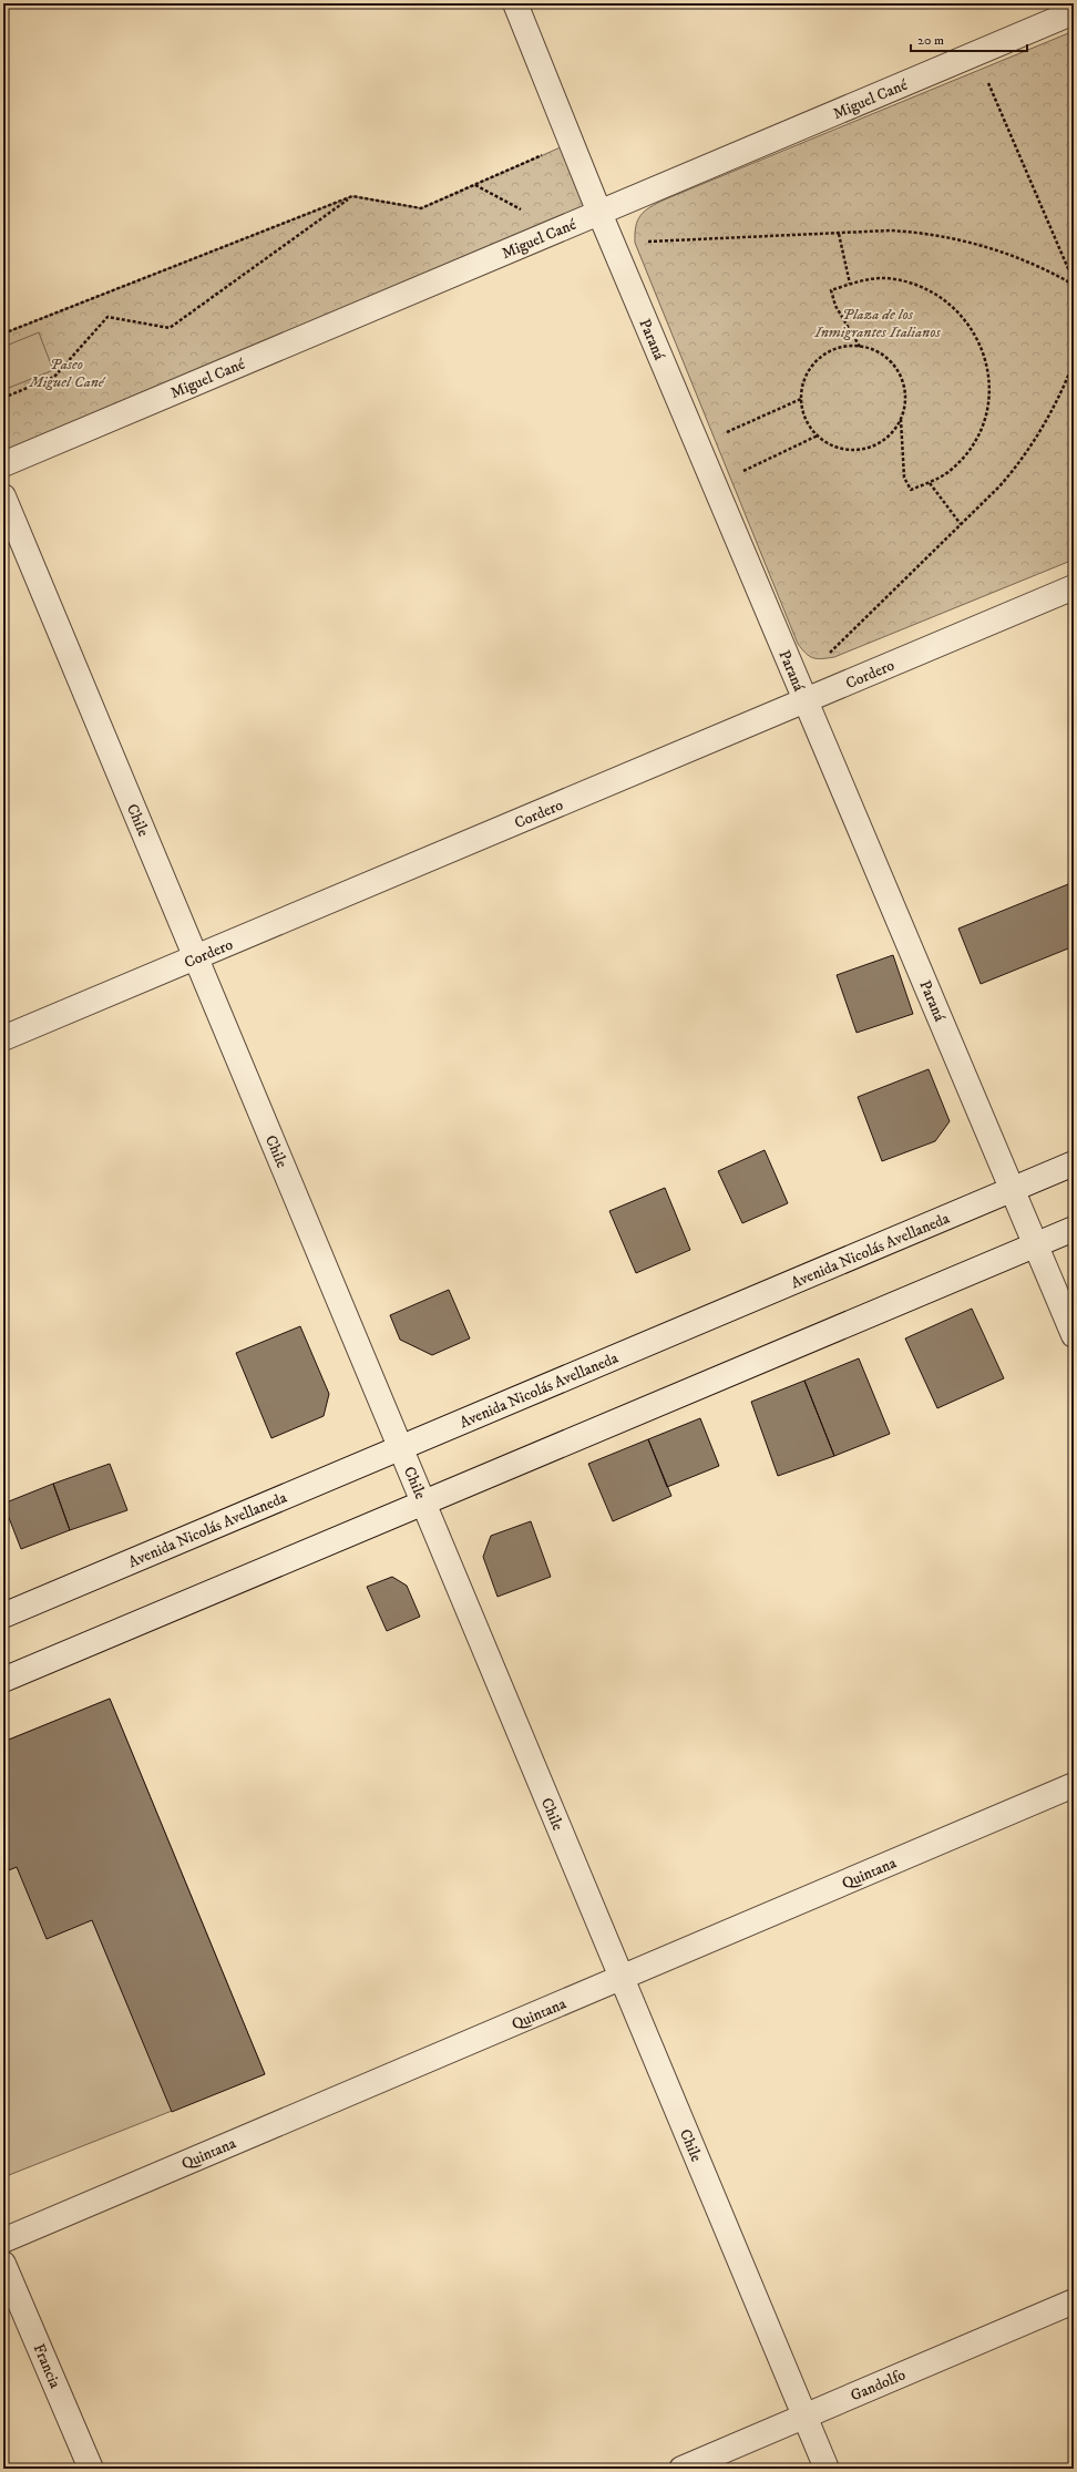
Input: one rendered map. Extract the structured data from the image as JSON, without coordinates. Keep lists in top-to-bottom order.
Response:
{
  "streets": {
    "street": [
      "Miguel Cané",
      "Paraná",
      "Cordero",
      "Chile",
      "Avenida Nicolás Avellaneda",
      "Quintana",
      "Francia",
      "Gandolfo"
    ]
  },
  "crossings": [
    ["Miguel Cané", "Paraná"],
    ["Paraná", "Cordero"],
    ["Paraná", "Avenida Nicolás Avellaneda"],
    ["Cordero", "Chile"],
    ["Chile", "Avenida Nicolás Avellaneda"],
    ["Chile", "Quintana"],
    ["Chile", "Gandolfo"]
  ],
  "parks": ["Plaza de los Inmigrantes Italianos", "Paseo Miguel Cané"],
  "scale_bar": "20 m"
}
